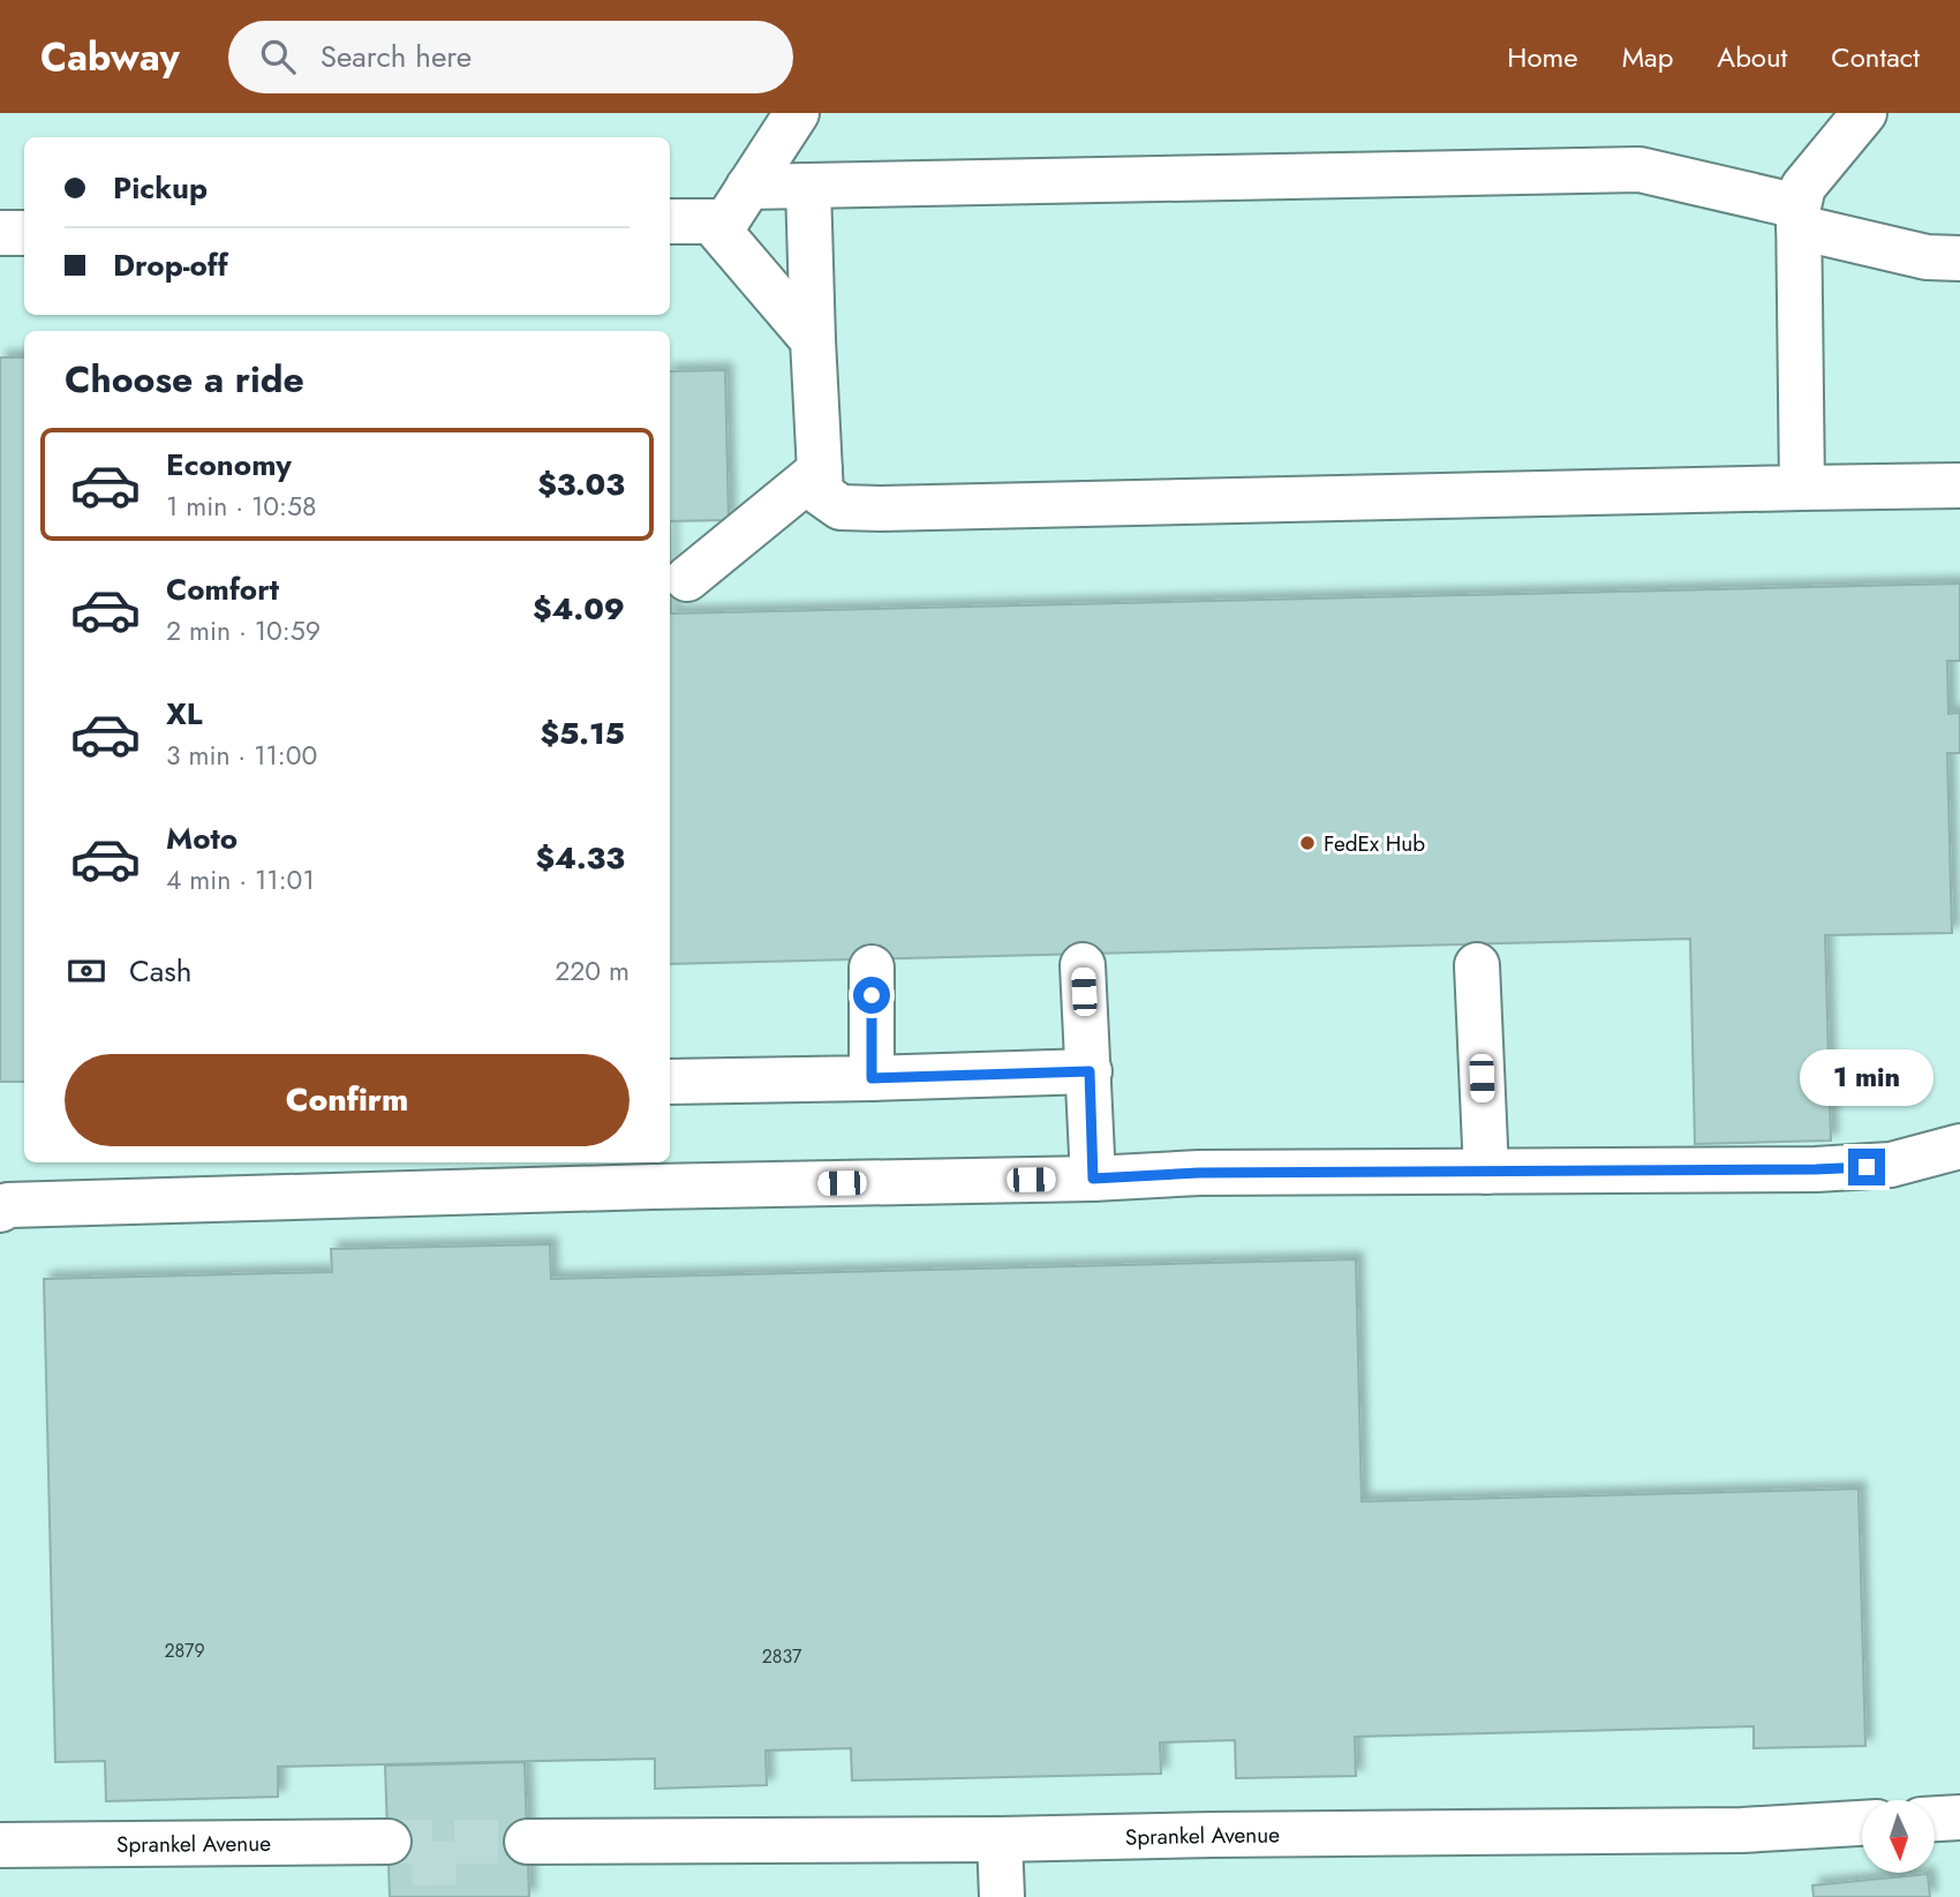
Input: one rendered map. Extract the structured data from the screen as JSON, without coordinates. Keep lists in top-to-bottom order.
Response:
{
  "streets": {
    "street": ["Sprankel Avenue"]
  },
  "places": ["FedEx Hub"],
  "house_numbers": ["2879", "2837"],
  "north": "bottom",
  "page": {
    "header": "Cabway",
    "search": "Search here",
    "nav": [
      "Home",
      "Map",
      "About",
      "Contact"
    ],
    "banner": ["Pickup", "Drop-off"],
    "heading": "Choose a ride",
    "list": [
      {
        "name": "Economy",
        "note": "1 min · 10:58",
        "value": "$3.03"
      },
      {
        "name": "Comfort",
        "note": "2 min · 10:59",
        "value": "$4.09"
      },
      {
        "name": "XL",
        "note": "3 min · 11:00",
        "value": "$5.15"
      },
      {
        "name": "Moto",
        "note": "4 min · 11:01",
        "value": "$4.33"
      }
    ],
    "pay": ["Cash", "220 m"],
    "buttons": "Confirm",
    "bubble": "1 min"
  }
}
